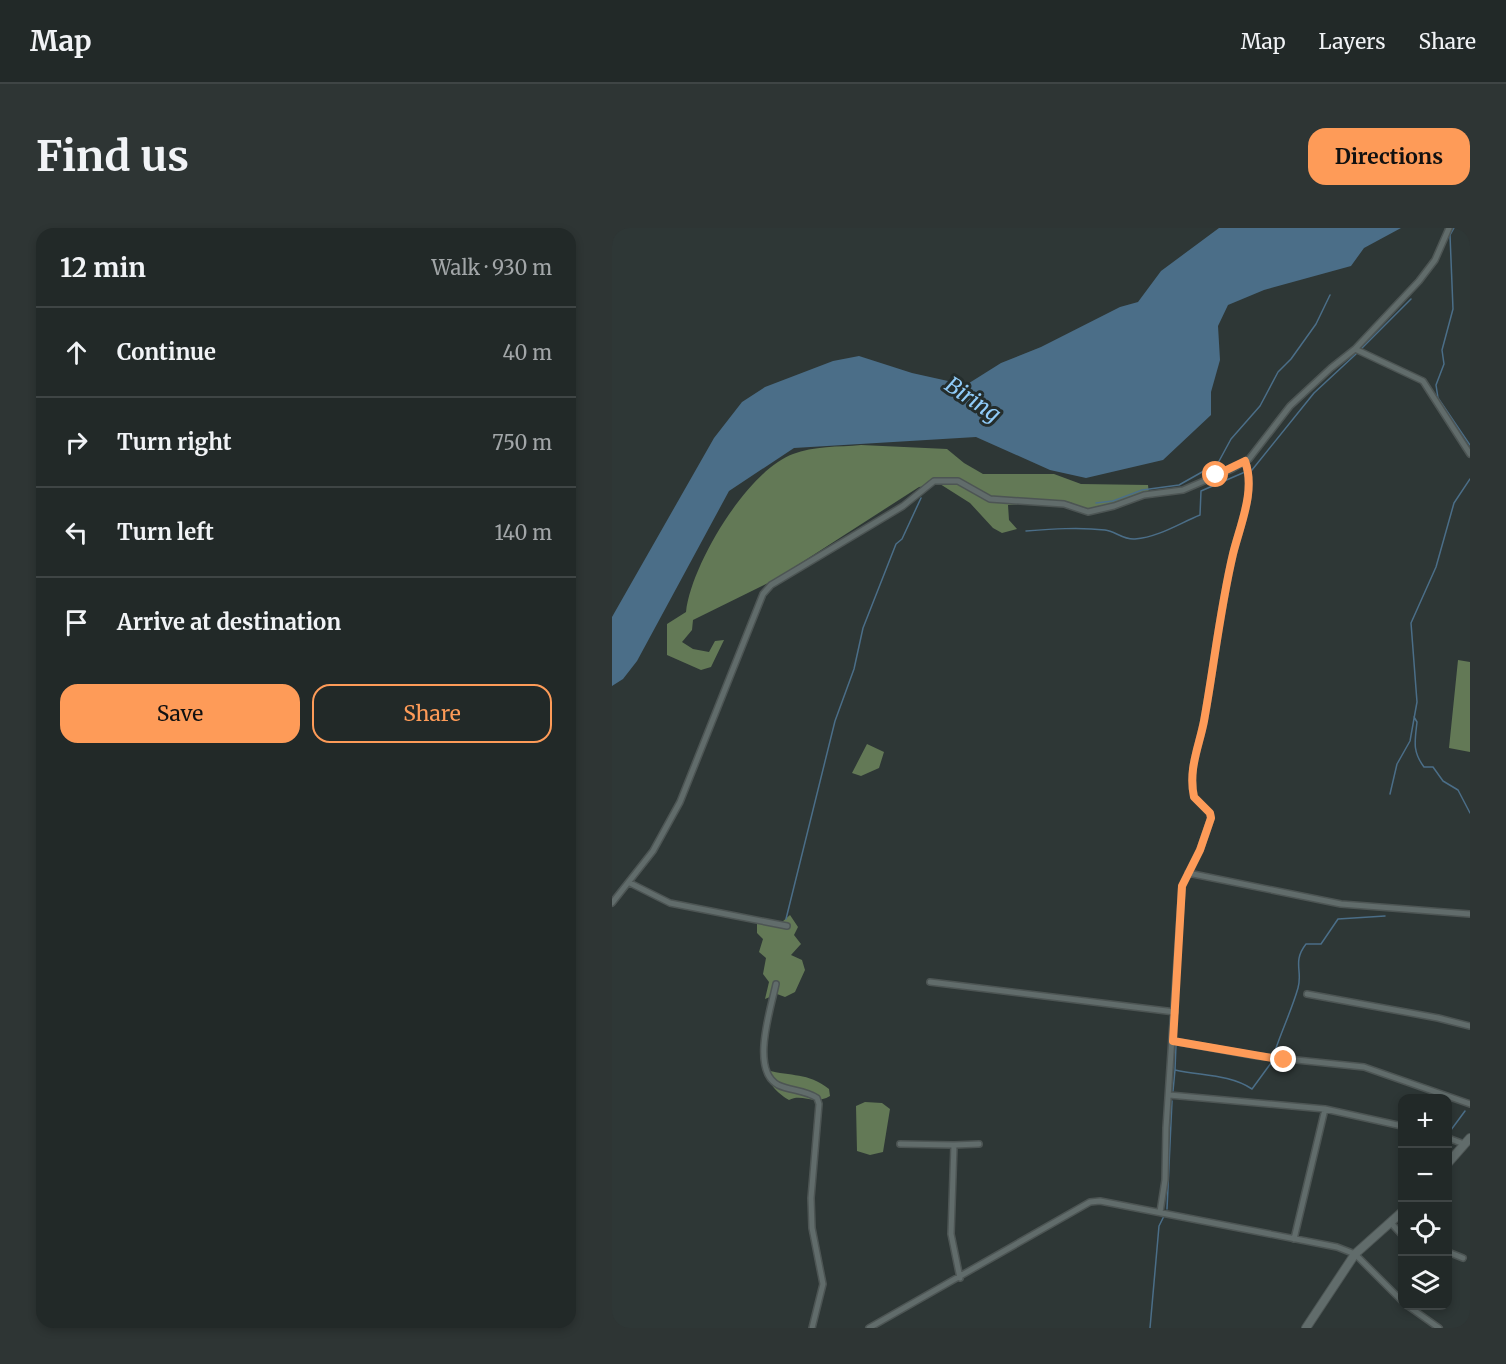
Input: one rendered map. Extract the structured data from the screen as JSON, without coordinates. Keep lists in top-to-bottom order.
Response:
{
  "water": ["Biring"],
  "page": {
    "header": "Map",
    "nav": ["Map", "Layers", "Share"],
    "buttons": [
      "Directions",
      ["Save", "Share"]
    ],
    "title": "Find us",
    "heading": ["12 min", "Walk · 930 m"],
    "list": [
      ["Continue", "40 m"],
      ["Turn right", "750 m"],
      ["Turn left", "140 m"],
      "Arrive at destination"
    ],
    "map_buttons": ["+", "−"]
  }
}
